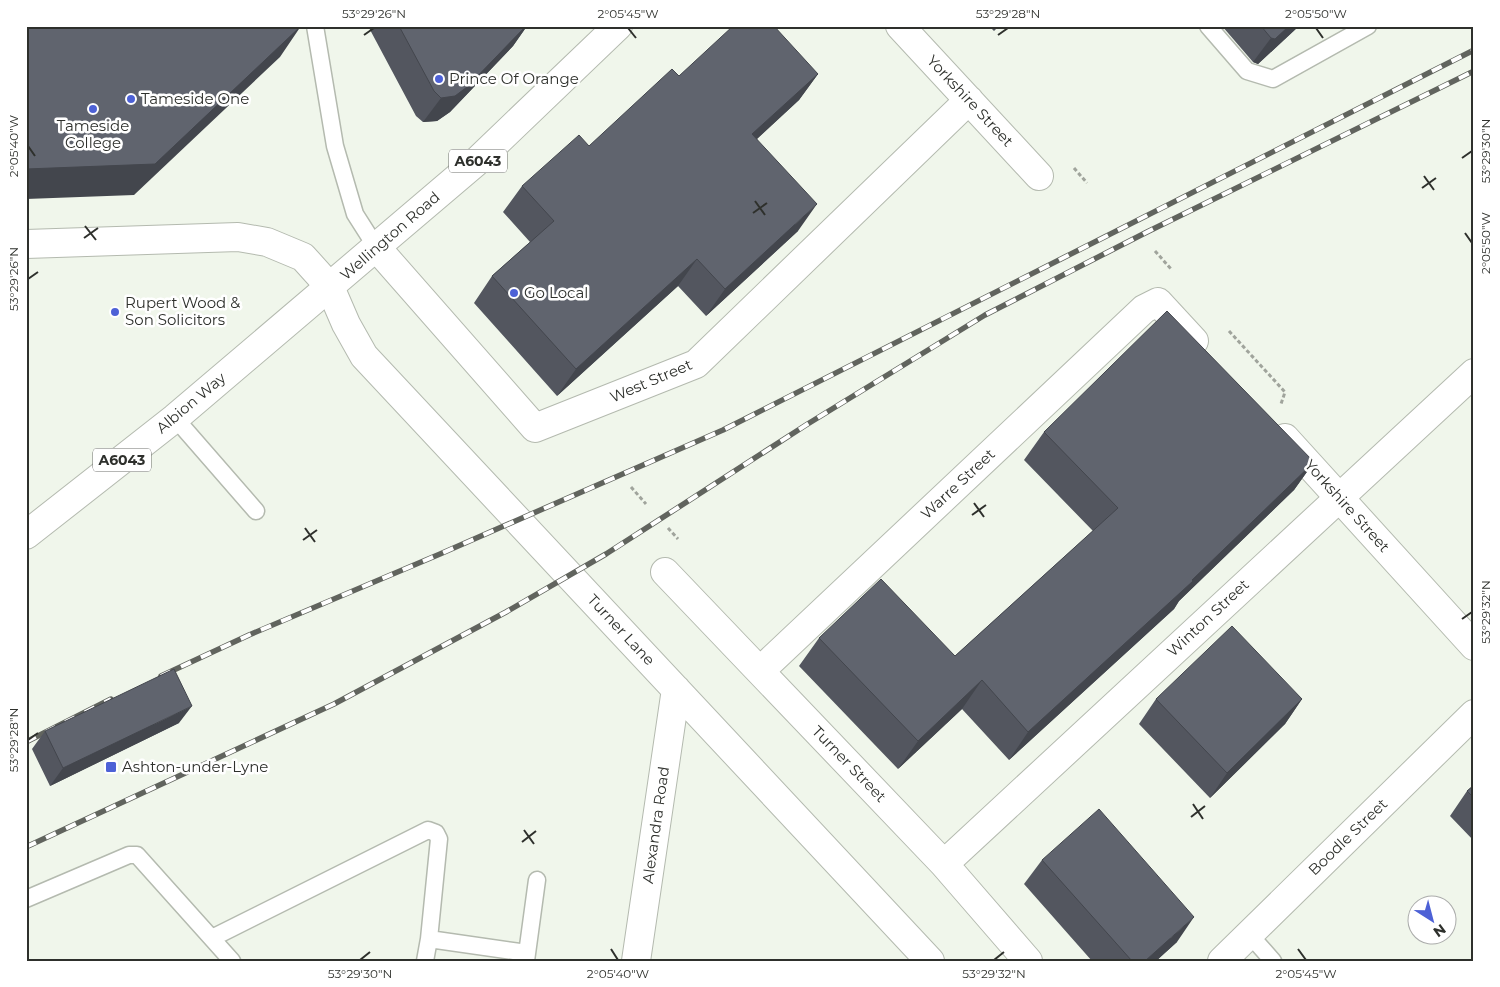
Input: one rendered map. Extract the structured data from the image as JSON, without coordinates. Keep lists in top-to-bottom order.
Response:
{
  "streets": {
    "main road": [
      "Yorkshire Street",
      "A6043",
      "Wellington Road",
      "West Street",
      "Albion Way",
      "Warre Street",
      "Winton Street",
      "Turner Lane",
      "Turner Street",
      "Alexandra Road",
      "Boodle Street"
    ]
  },
  "crossings": [
    ["Yorkshire Street", "West Street"],
    ["Yorkshire Street", "Winton Street"],
    ["Wellington Road", "West Street"],
    ["Wellington Road", "Albion Way"],
    ["Wellington Road", "Turner Lane"],
    ["Albion Way", "Turner Lane"],
    ["Warre Street", "Turner Street"],
    ["Winton Street", "Turner Street"],
    ["Turner Lane", "Alexandra Road"]
  ],
  "places": {
    "other": [
      "Prince Of Orange",
      "Tameside One",
      "Tameside College",
      "Go Local",
      "Rupert Wood & Son Solicitors"
    ],
    "transit": ["Ashton-under-Lyne"]
  },
  "north": "bottom right",
  "coordinates": [
    "53°29'26\"N",
    "2°05'45\"W",
    "53°29'28\"N",
    "2°05'50\"W",
    "2°05'40\"W",
    "53°29'30\"N",
    "53°29'32\"N"
  ]
}
